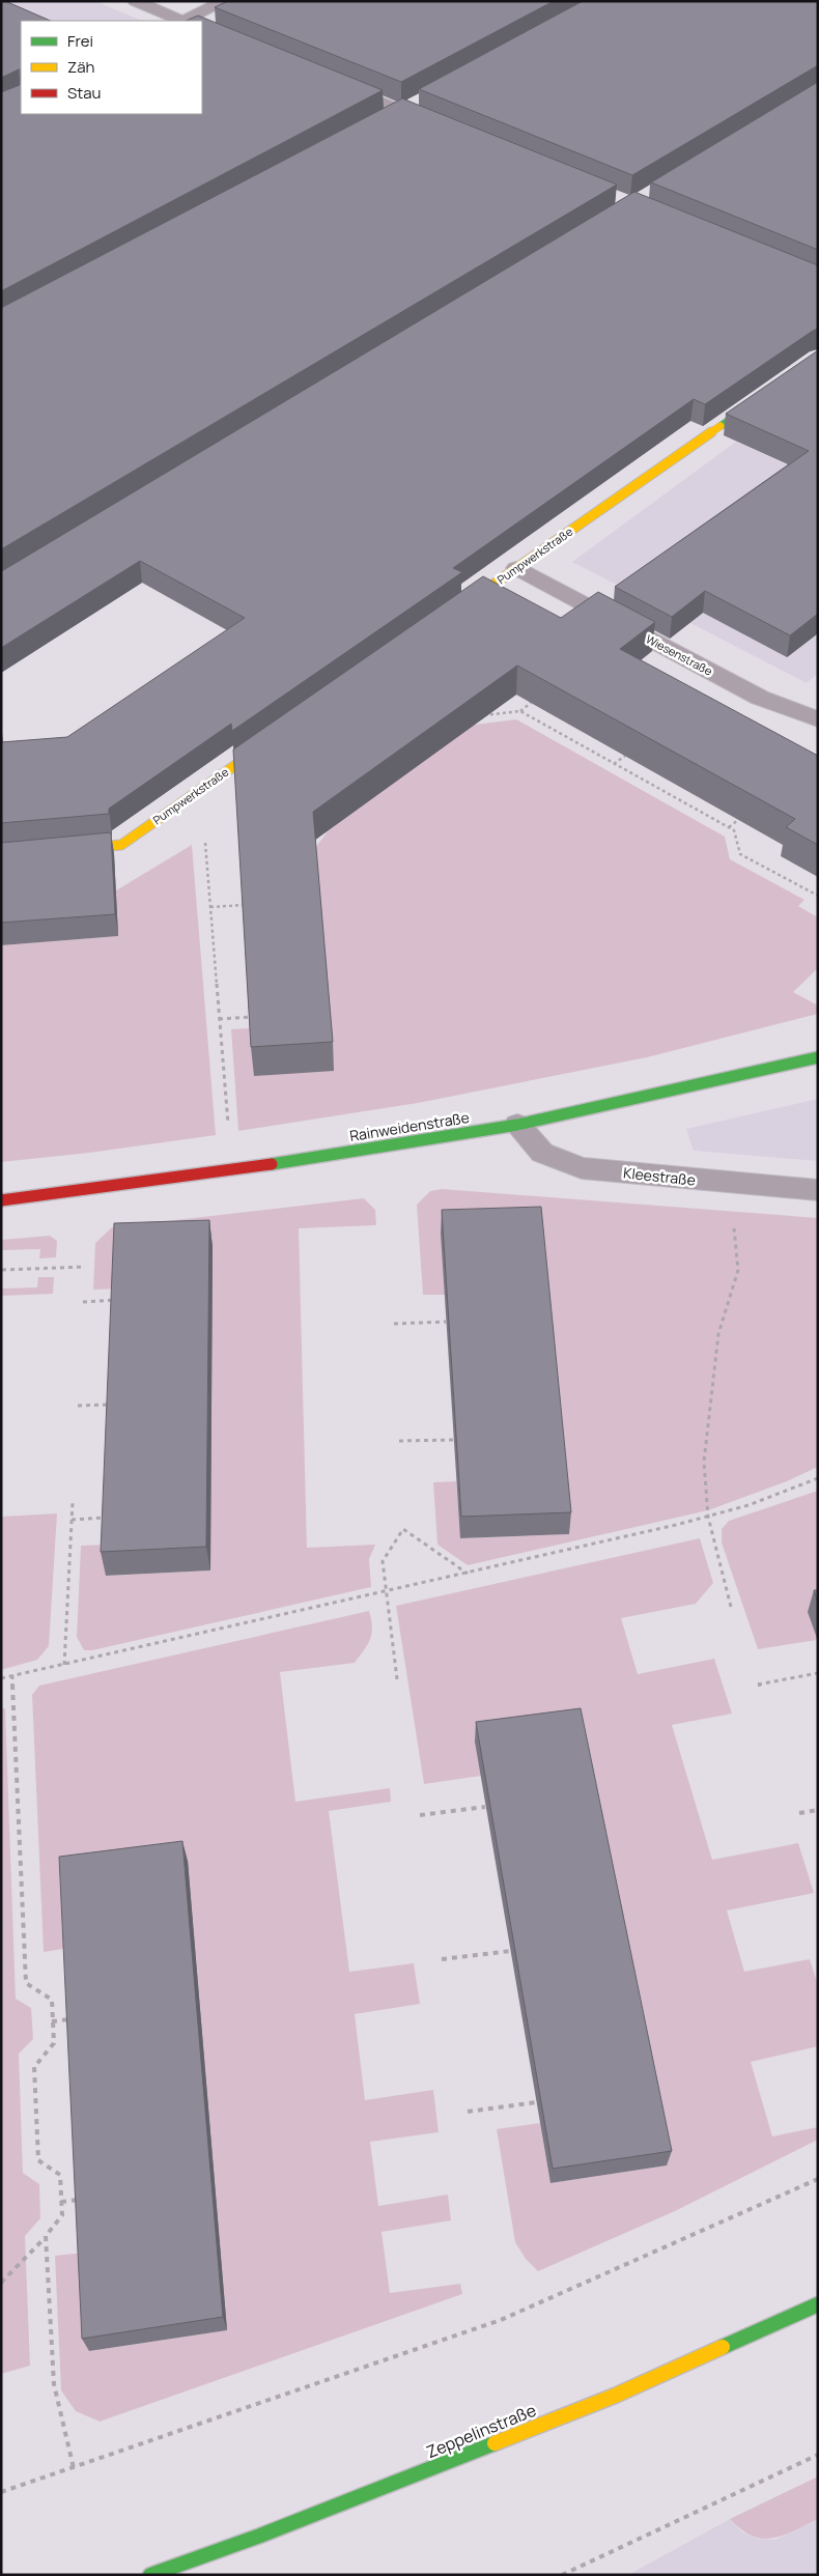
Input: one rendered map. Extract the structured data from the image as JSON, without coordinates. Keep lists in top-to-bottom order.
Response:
{
  "streets": {
    "street": [
      "Pumpwerkstraße",
      "Wiesenstraße",
      "Rainweidenstraße",
      "Kleestraße",
      "Zeppelinstraße"
    ]
  },
  "crossings": [
    ["Pumpwerkstraße", "Wiesenstraße"],
    ["Rainweidenstraße", "Kleestraße"]
  ],
  "legend": ["Frei", "Zäh", "Stau"]
}
